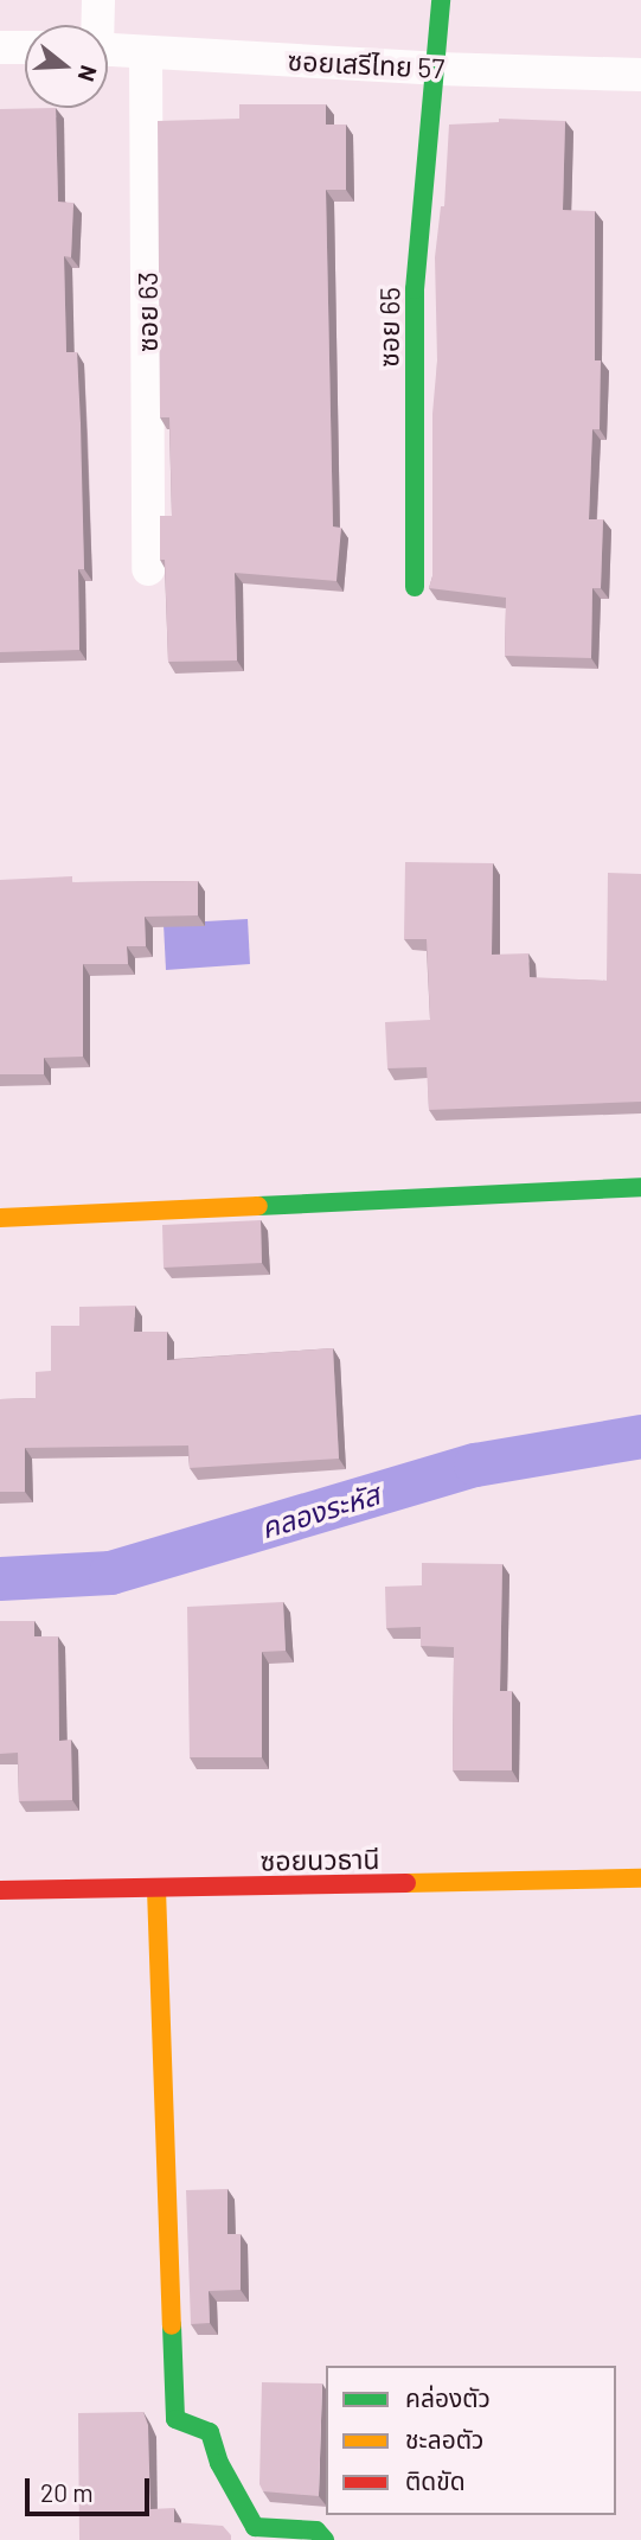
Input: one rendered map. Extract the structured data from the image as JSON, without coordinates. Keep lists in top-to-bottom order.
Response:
{
  "streets": {
    "street": [
      "ซอยเสรีไทย 57",
      "ซอย 63",
      "ซอย 65",
      "ซอยนวธานี"
    ]
  },
  "crossings": [
    ["ซอยเสรีไทย 57", "ซอย 63"],
    ["ซอยเสรีไทย 57", "ซอย 65"]
  ],
  "water": ["คลองระหัส"],
  "legend": ["คล่องตัว", "ชะลอตัว", "ติดขัด"],
  "scale_bar": "20 m",
  "north": "right"
}
